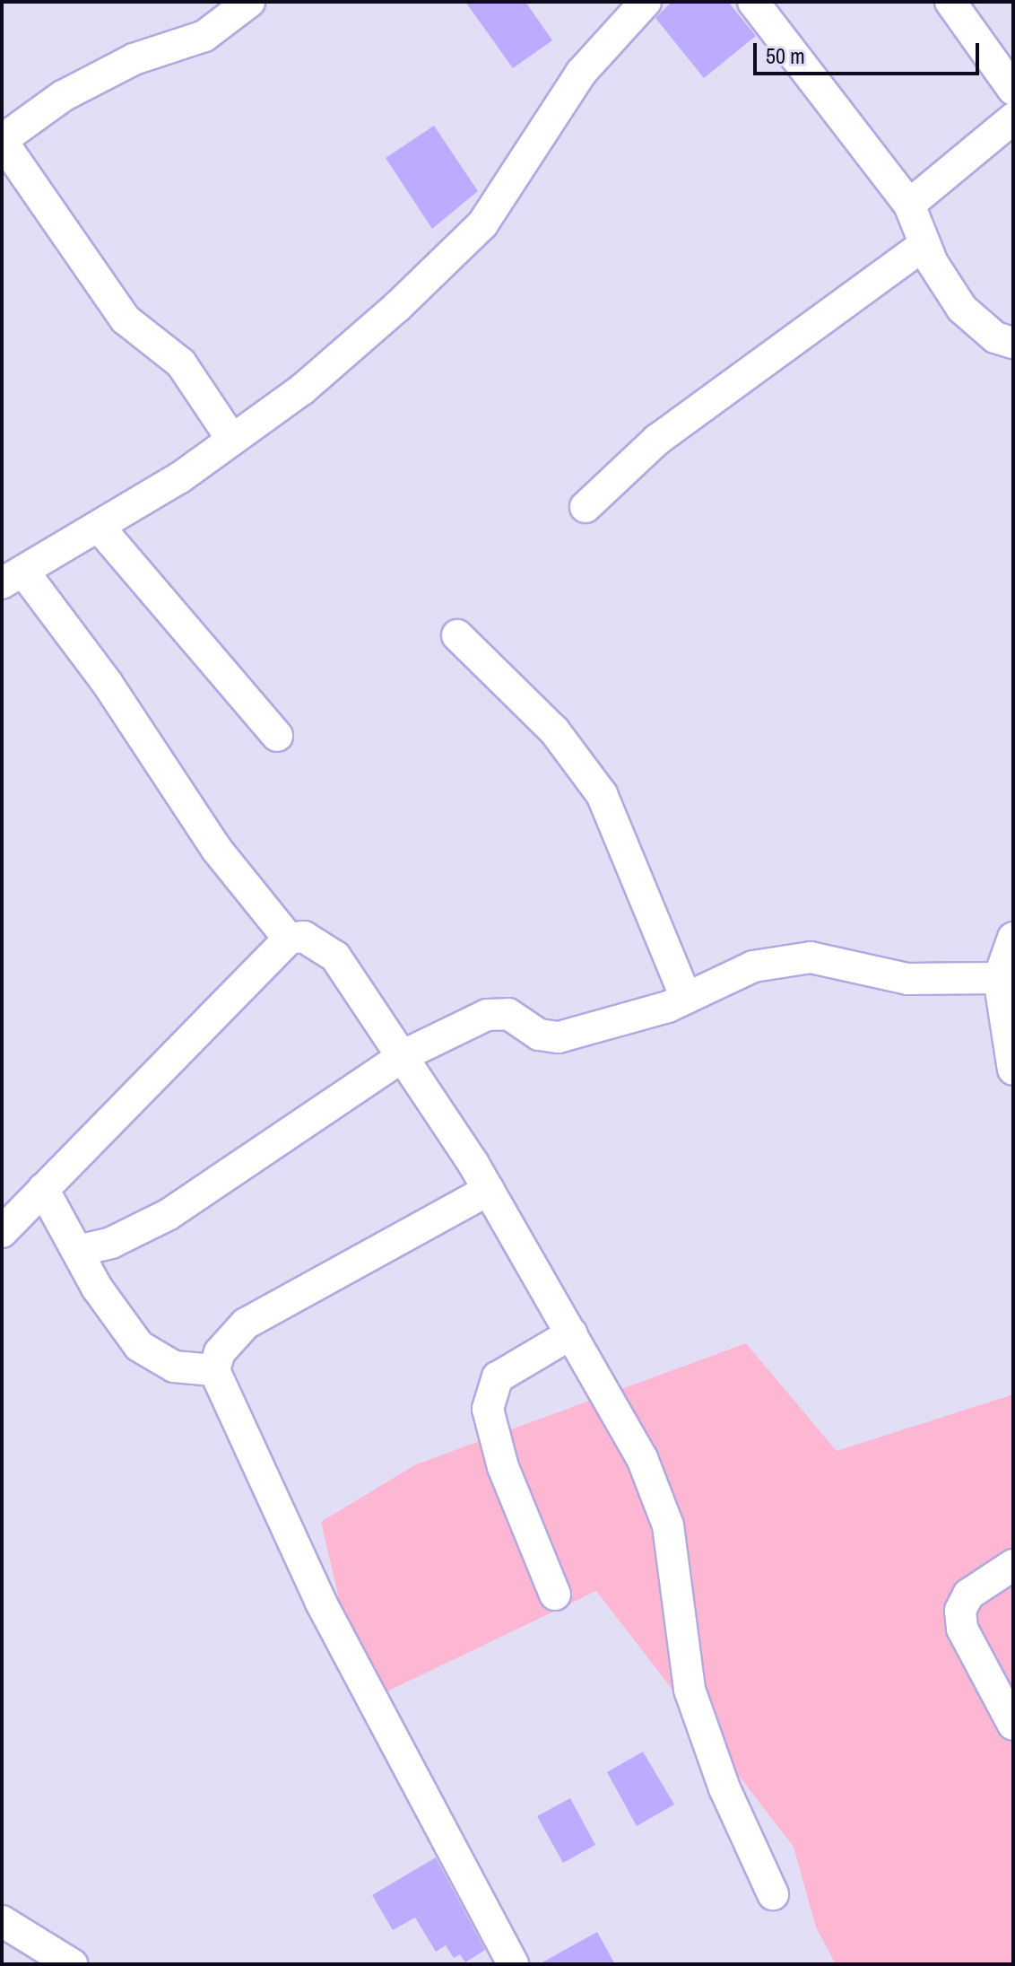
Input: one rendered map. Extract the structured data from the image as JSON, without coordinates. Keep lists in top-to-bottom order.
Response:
{
  "scale_bar": "50 m"
}
